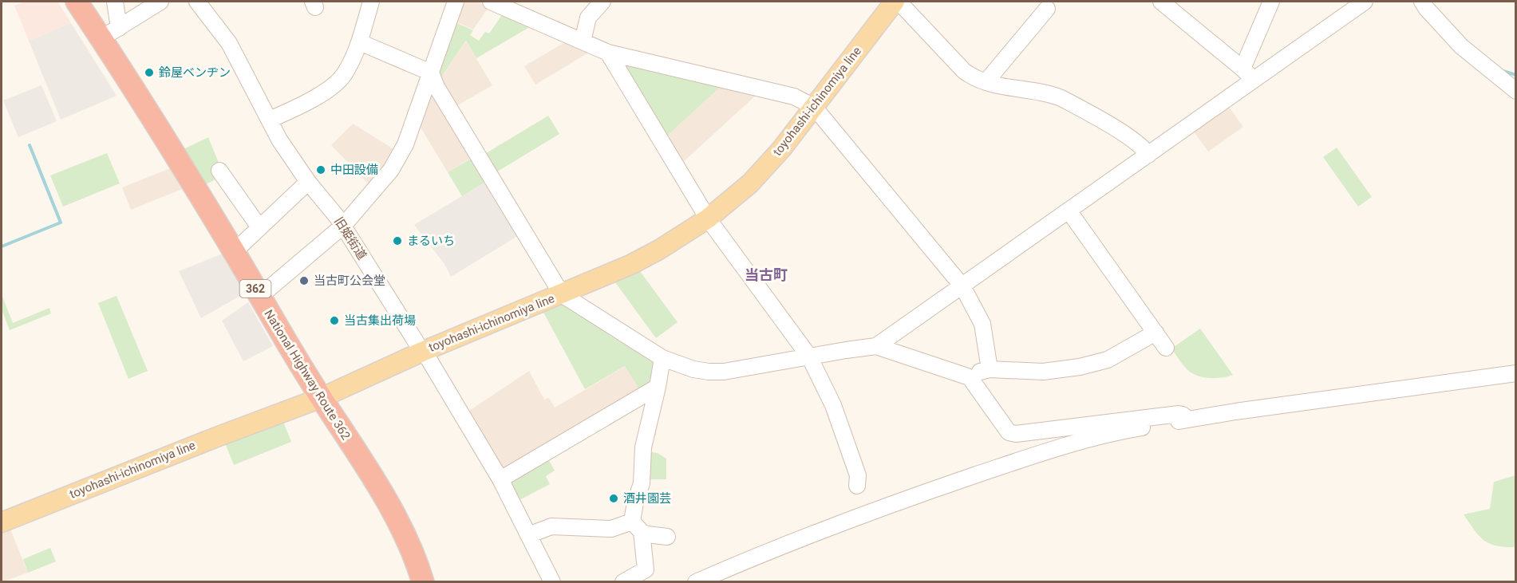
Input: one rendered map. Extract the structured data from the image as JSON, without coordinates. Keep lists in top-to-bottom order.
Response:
{
  "streets": {
    "highway": ["362", "National Highway Route 362"],
    "main road": ["toyohashi-ichinomiya line"],
    "street": ["旧姫街道"]
  },
  "crossings": [
    ["toyohashi-ichinomiya line", "旧姫街道"],
    ["toyohashi-ichinomiya line", "National Highway Route 362"]
  ],
  "districts": ["当古町"],
  "places": [
    "鈴屋ベンヂン",
    "中田設備",
    "まるいち",
    "当古町公会堂",
    "当古集出荷場",
    "酒井園芸"
  ]
}
